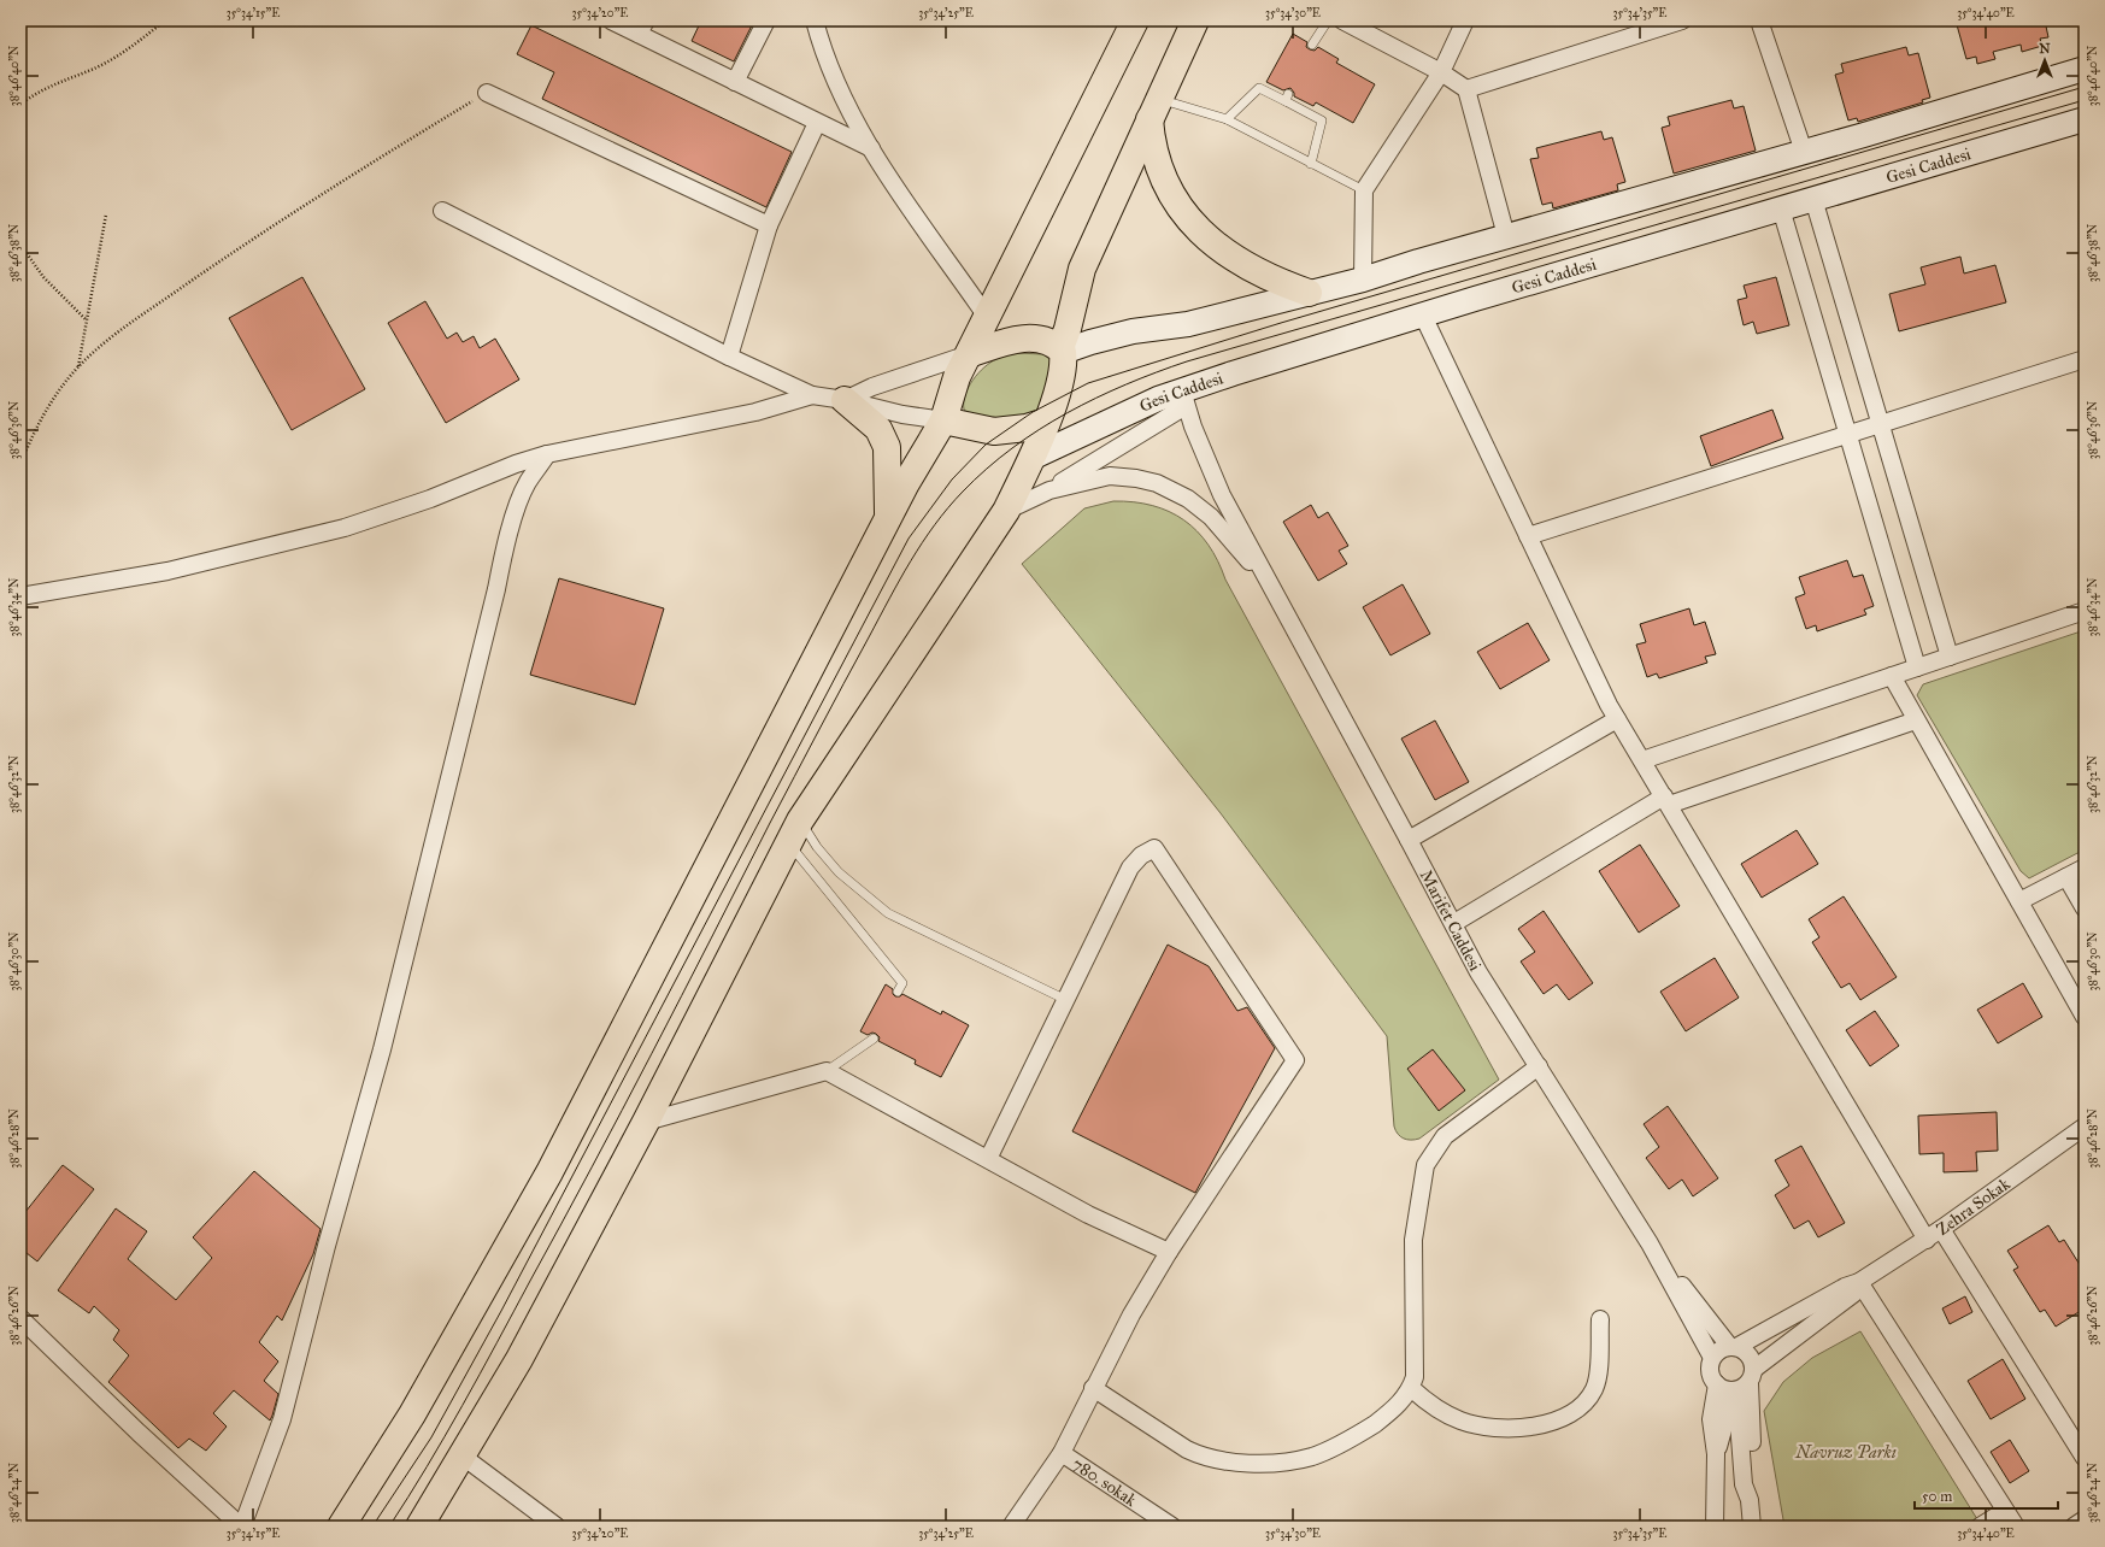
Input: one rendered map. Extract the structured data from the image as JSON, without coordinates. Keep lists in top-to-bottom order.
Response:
{
  "streets": {
    "main road": ["Gesi Caddesi"],
    "street": ["Marifet Caddesi", "Zehra Sokak", "780. sokak"]
  },
  "parks": ["Navruz Parkı"],
  "scale_bar": "50 m",
  "north": "top",
  "coordinates": [
    "35°34'15\"E",
    "35°34'20\"E",
    "35°34'25\"E",
    "35°34'30\"E",
    "35°34'35\"E",
    "35°34'40\"E",
    "38°46'40\"N",
    "38°46'38\"N",
    "38°46'36\"N",
    "38°46'34\"N",
    "38°46'32\"N",
    "38°46'30\"N",
    "38°46'28\"N",
    "38°46'26\"N",
    "38°46'24\"N"
  ]
}
